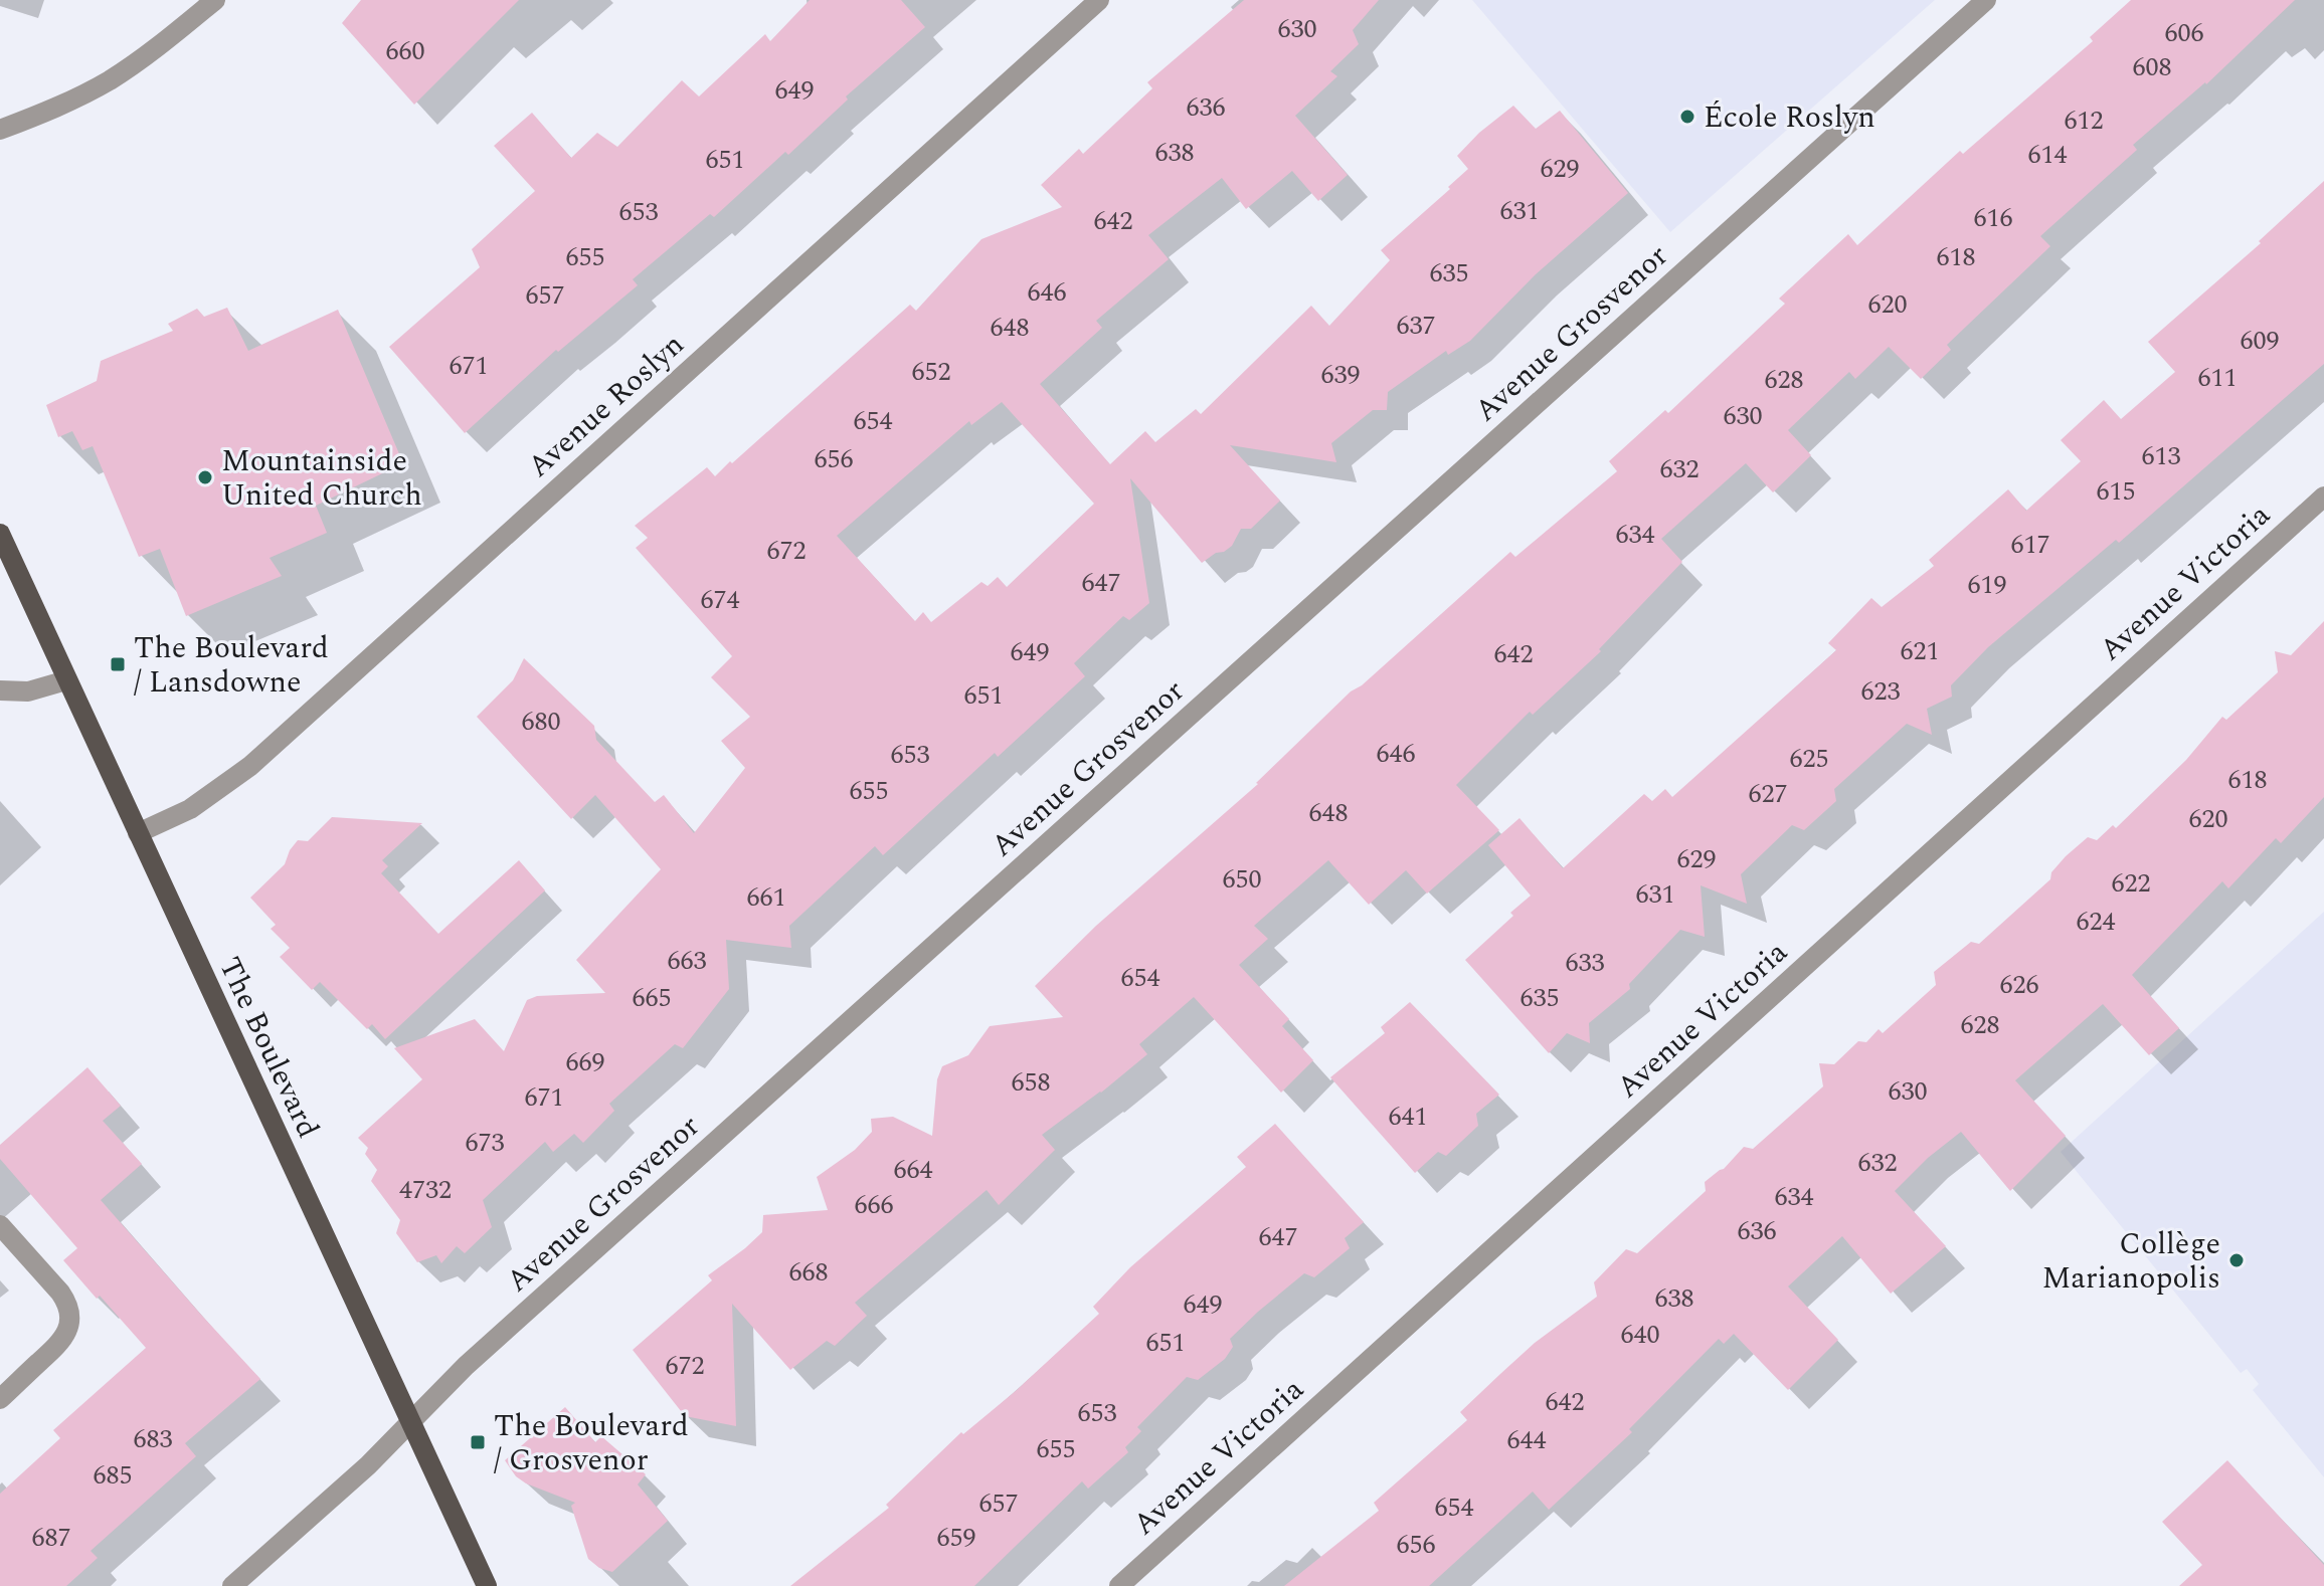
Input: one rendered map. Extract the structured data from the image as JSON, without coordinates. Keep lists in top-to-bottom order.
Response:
{
  "streets": {
    "main road": ["The Boulevard"],
    "street": ["Avenue Grosvenor", "Avenue Roslyn", "Avenue Victoria"]
  },
  "crossings": [
    ["Avenue Grosvenor", "The Boulevard"],
    ["Avenue Roslyn", "The Boulevard"]
  ],
  "places": {
    "other": ["École Roslyn", "Mountainside United Church", "Collège Marianopolis"],
    "transit": ["The Boulevard / Lansdowne", "The Boulevard / Grosvenor"]
  },
  "house_numbers": [
    "630",
    "606",
    "660",
    "608",
    "649",
    "636",
    "612",
    "638",
    "614",
    "651",
    "629",
    "631",
    "653",
    "616",
    "642",
    "655",
    "618",
    "635",
    "646",
    "657",
    "620",
    "637",
    "648",
    "609",
    "671",
    "652",
    "639",
    "611",
    "628",
    "630",
    "654",
    "613",
    "656",
    "632",
    "615",
    "634",
    "617",
    "672",
    "647",
    "619",
    "674",
    "621",
    "649",
    "642",
    "623",
    "651",
    "680",
    "646",
    "653",
    "625",
    "618",
    "655",
    "627",
    "648",
    "620",
    "629",
    "650",
    "622",
    "631",
    "661",
    "624",
    "663",
    "633",
    "654",
    "626",
    "665",
    "635",
    "628",
    "669",
    "658",
    "630",
    "671",
    "641",
    "673",
    "632",
    "664",
    "4732",
    "634",
    "666",
    "636",
    "647",
    "668",
    "638",
    "649",
    "640",
    "651",
    "672",
    "642",
    "653",
    "683",
    "644",
    "655",
    "685",
    "657",
    "654",
    "687",
    "659",
    "656"
  ]
}
